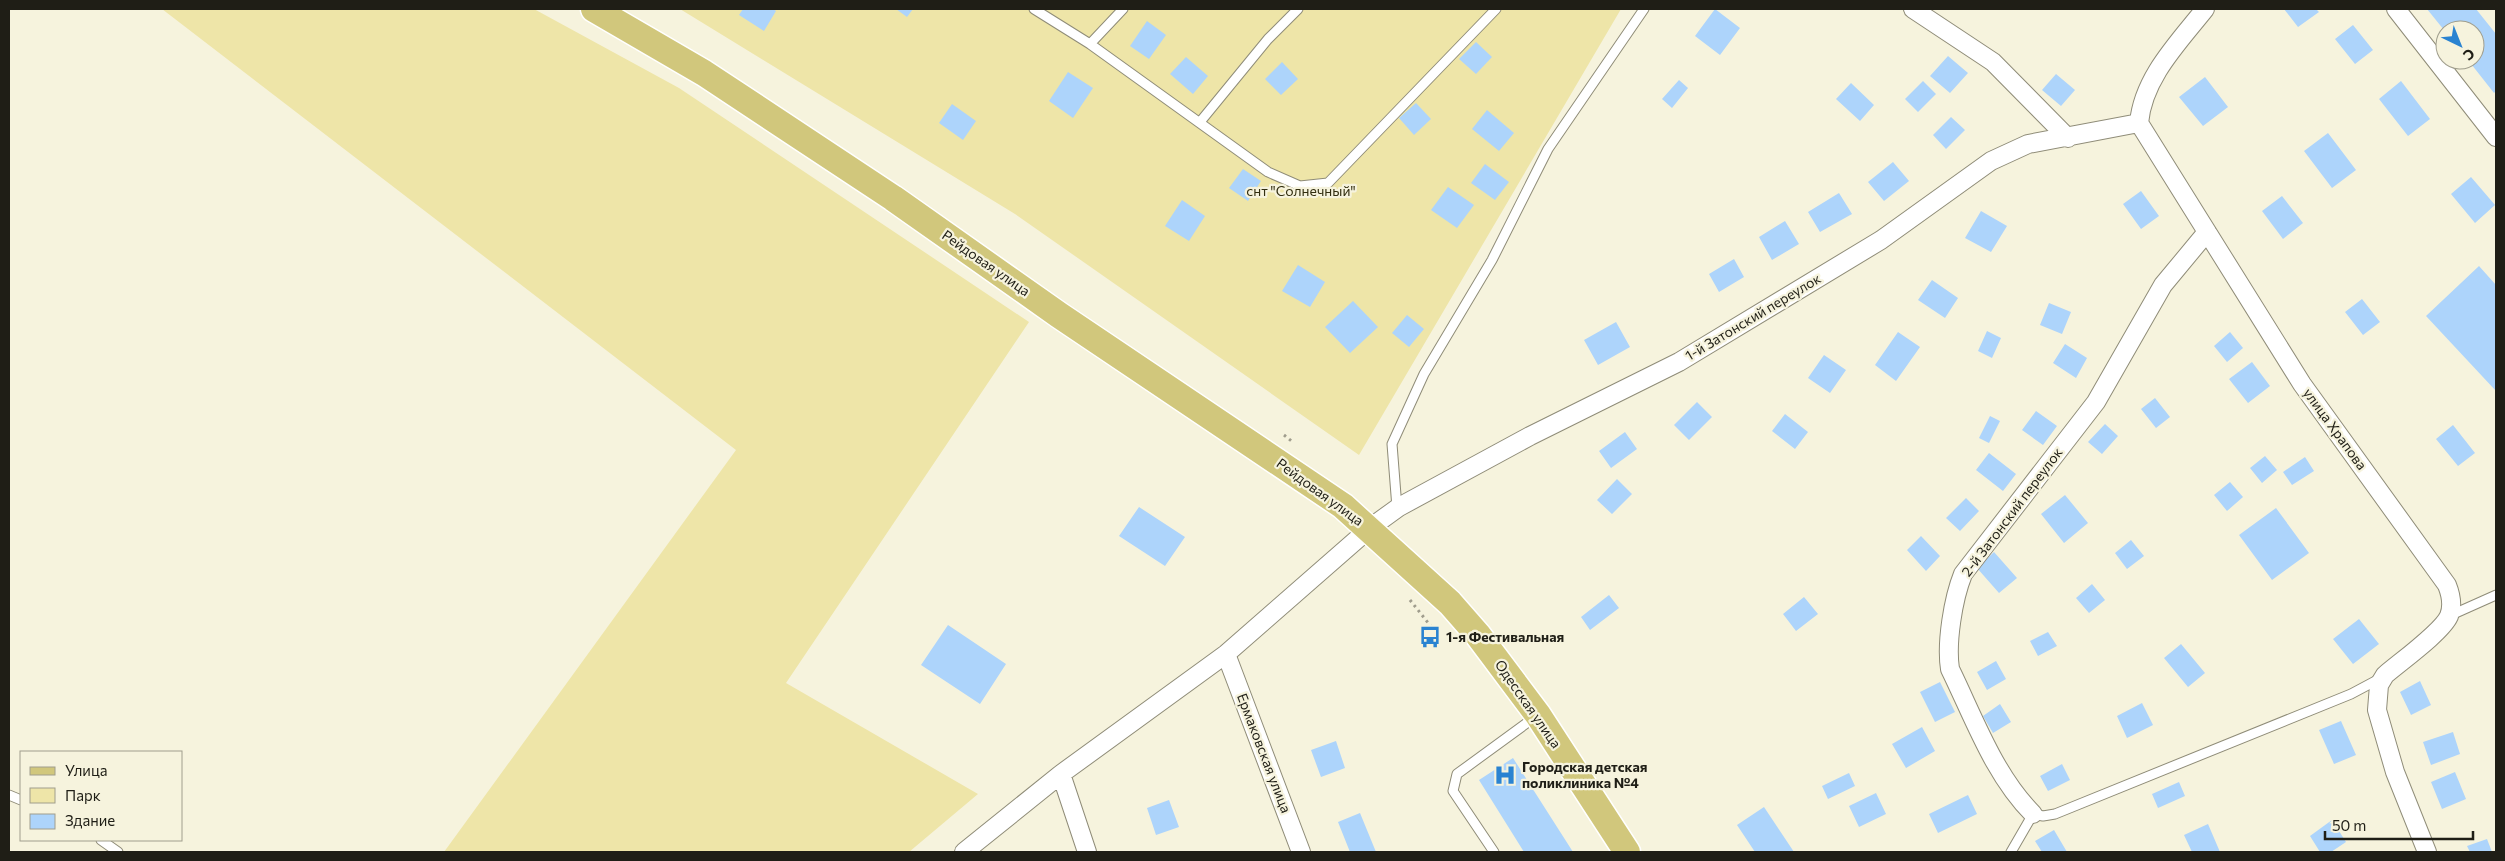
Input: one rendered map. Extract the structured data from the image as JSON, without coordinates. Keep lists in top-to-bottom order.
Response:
{
  "streets": {
    "main road": ["Рейдовая улица", "Одесская улица"],
    "street": [
      "1-й Затонский переулок",
      "улица Храпова",
      "2-й Затонский переулок",
      "Ермаковская улица"
    ]
  },
  "crossings": [
    ["Рейдовая улица", "Одесская улица"],
    ["1-й Затонский переулок", "улица Храпова"],
    ["улица Храпова", "2-й Затонский переулок"]
  ],
  "parks": ["снт \"Солнечный\""],
  "places": {
    "bus stop": ["1-я Фестивальная"],
    "hospital": ["Городская детская поликлиника №4"]
  },
  "legend": ["Улица", "Парк", "Здание"],
  "scale_bar": "50 m",
  "north": "bottom right"
}
